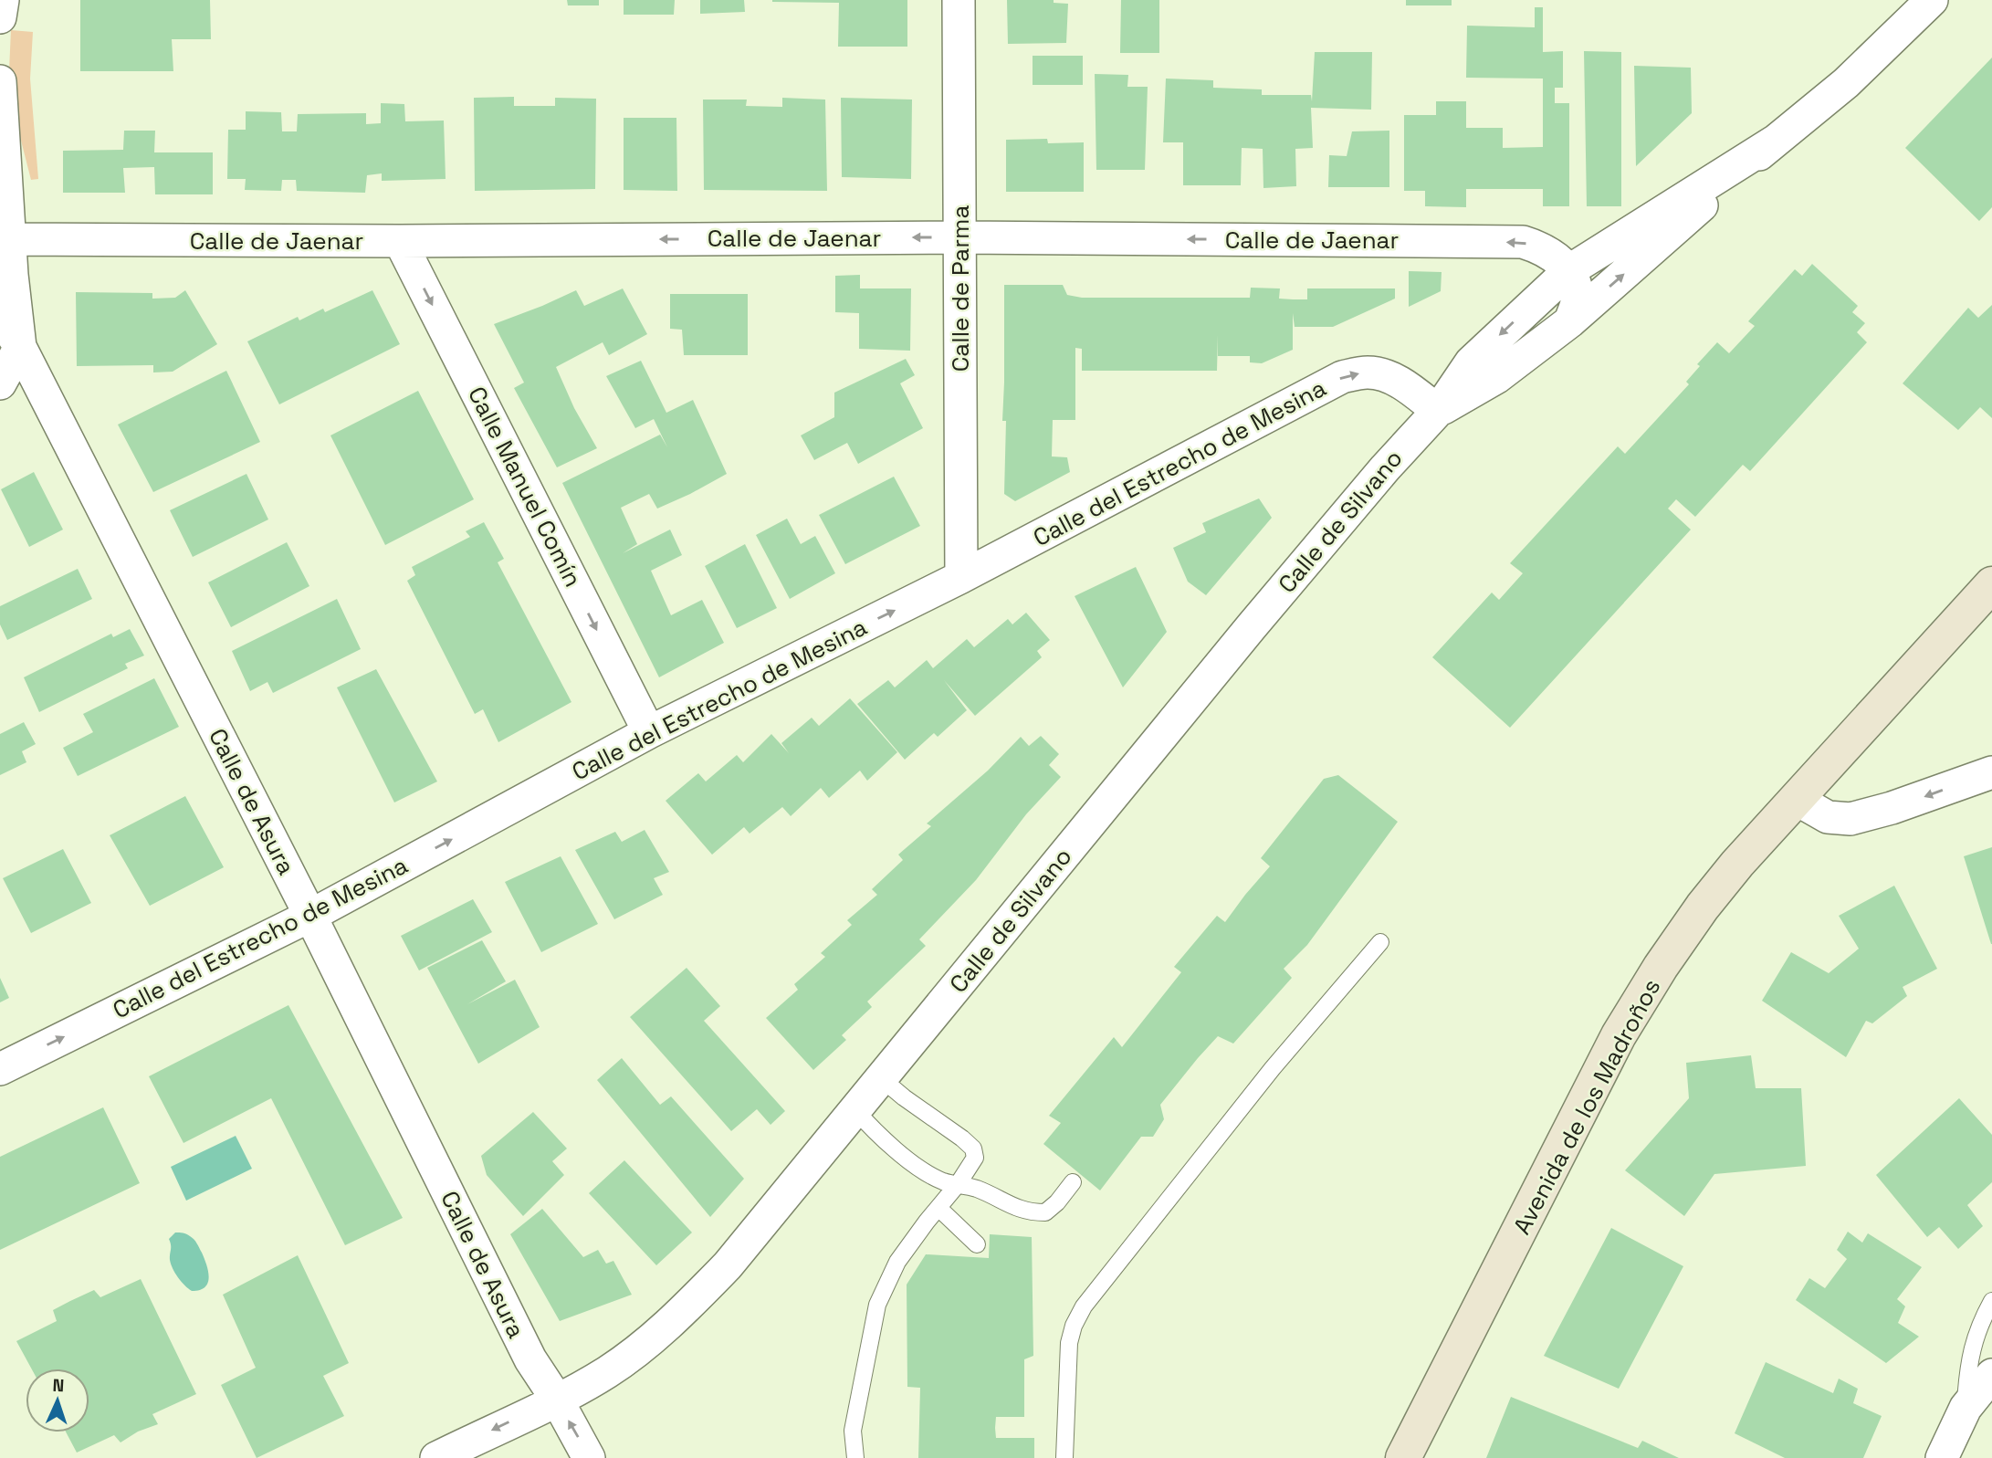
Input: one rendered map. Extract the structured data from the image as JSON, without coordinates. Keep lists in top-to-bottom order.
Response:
{
  "streets": {
    "street": [
      "Calle de Jaenar",
      "Calle de Parma",
      "Calle del Estrecho de Mesina",
      "Calle Manuel Comín",
      "Calle de Silvano",
      "Calle de Asura",
      "Avenida de los Madroños"
    ]
  },
  "crossings": [
    ["Calle de Jaenar", "Calle de Parma"],
    ["Calle de Jaenar", "Calle Manuel Comín"],
    ["Calle de Jaenar", "Calle de Silvano"],
    ["Calle de Parma", "Calle del Estrecho de Mesina"],
    ["Calle del Estrecho de Mesina", "Calle Manuel Comín"],
    ["Calle del Estrecho de Mesina", "Calle de Silvano"],
    ["Calle del Estrecho de Mesina", "Calle de Asura"],
    ["Calle de Silvano", "Calle de Asura"]
  ],
  "one_way": ["Calle de Jaenar", "Calle del Estrecho de Mesina", "Calle Manuel Comín"],
  "north": "top"
}
